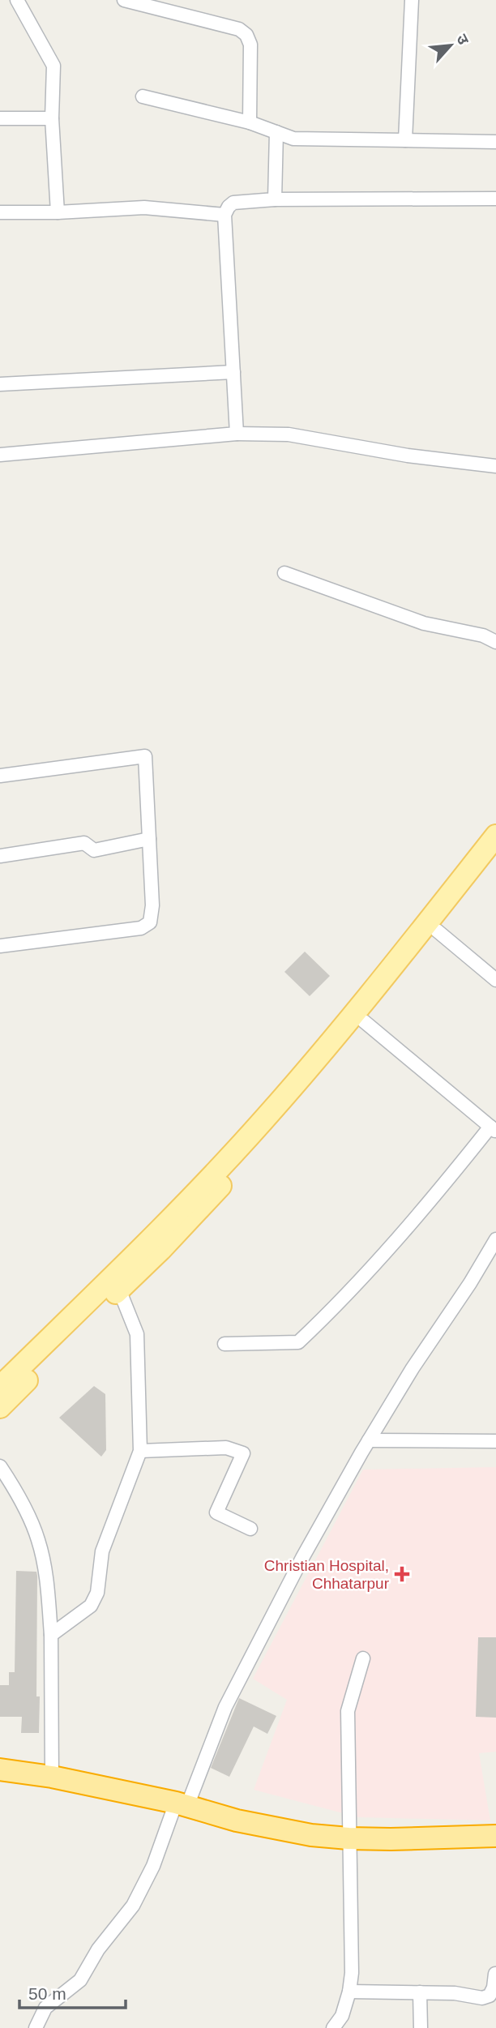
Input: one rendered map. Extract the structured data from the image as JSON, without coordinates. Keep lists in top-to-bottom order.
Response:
{
  "places": {
    "health": ["Christian Hospital, Chhatarpur"]
  },
  "scale_bar": "50 m",
  "north": "top right"
}
